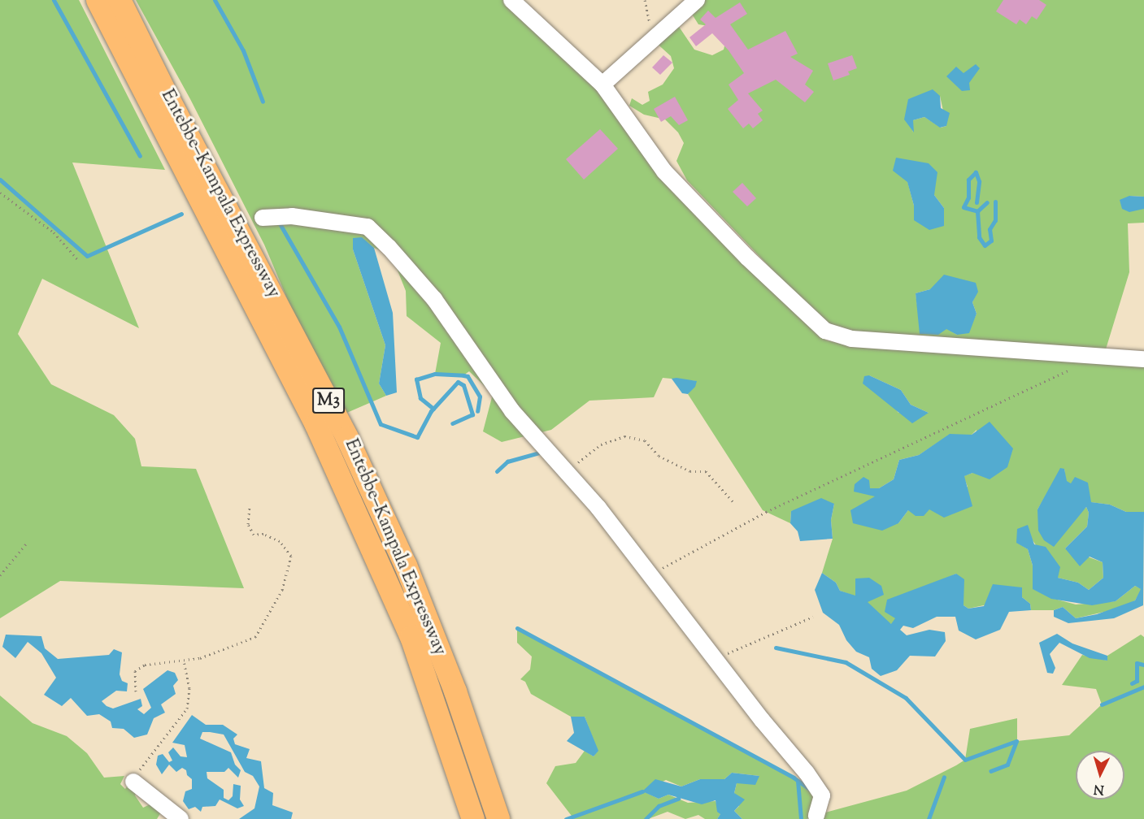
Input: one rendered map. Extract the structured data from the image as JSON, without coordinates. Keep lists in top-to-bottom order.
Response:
{
  "streets": {
    "highway": ["Entebbe–Kampala Expressway", "M3"]
  },
  "north": "bottom"
}
